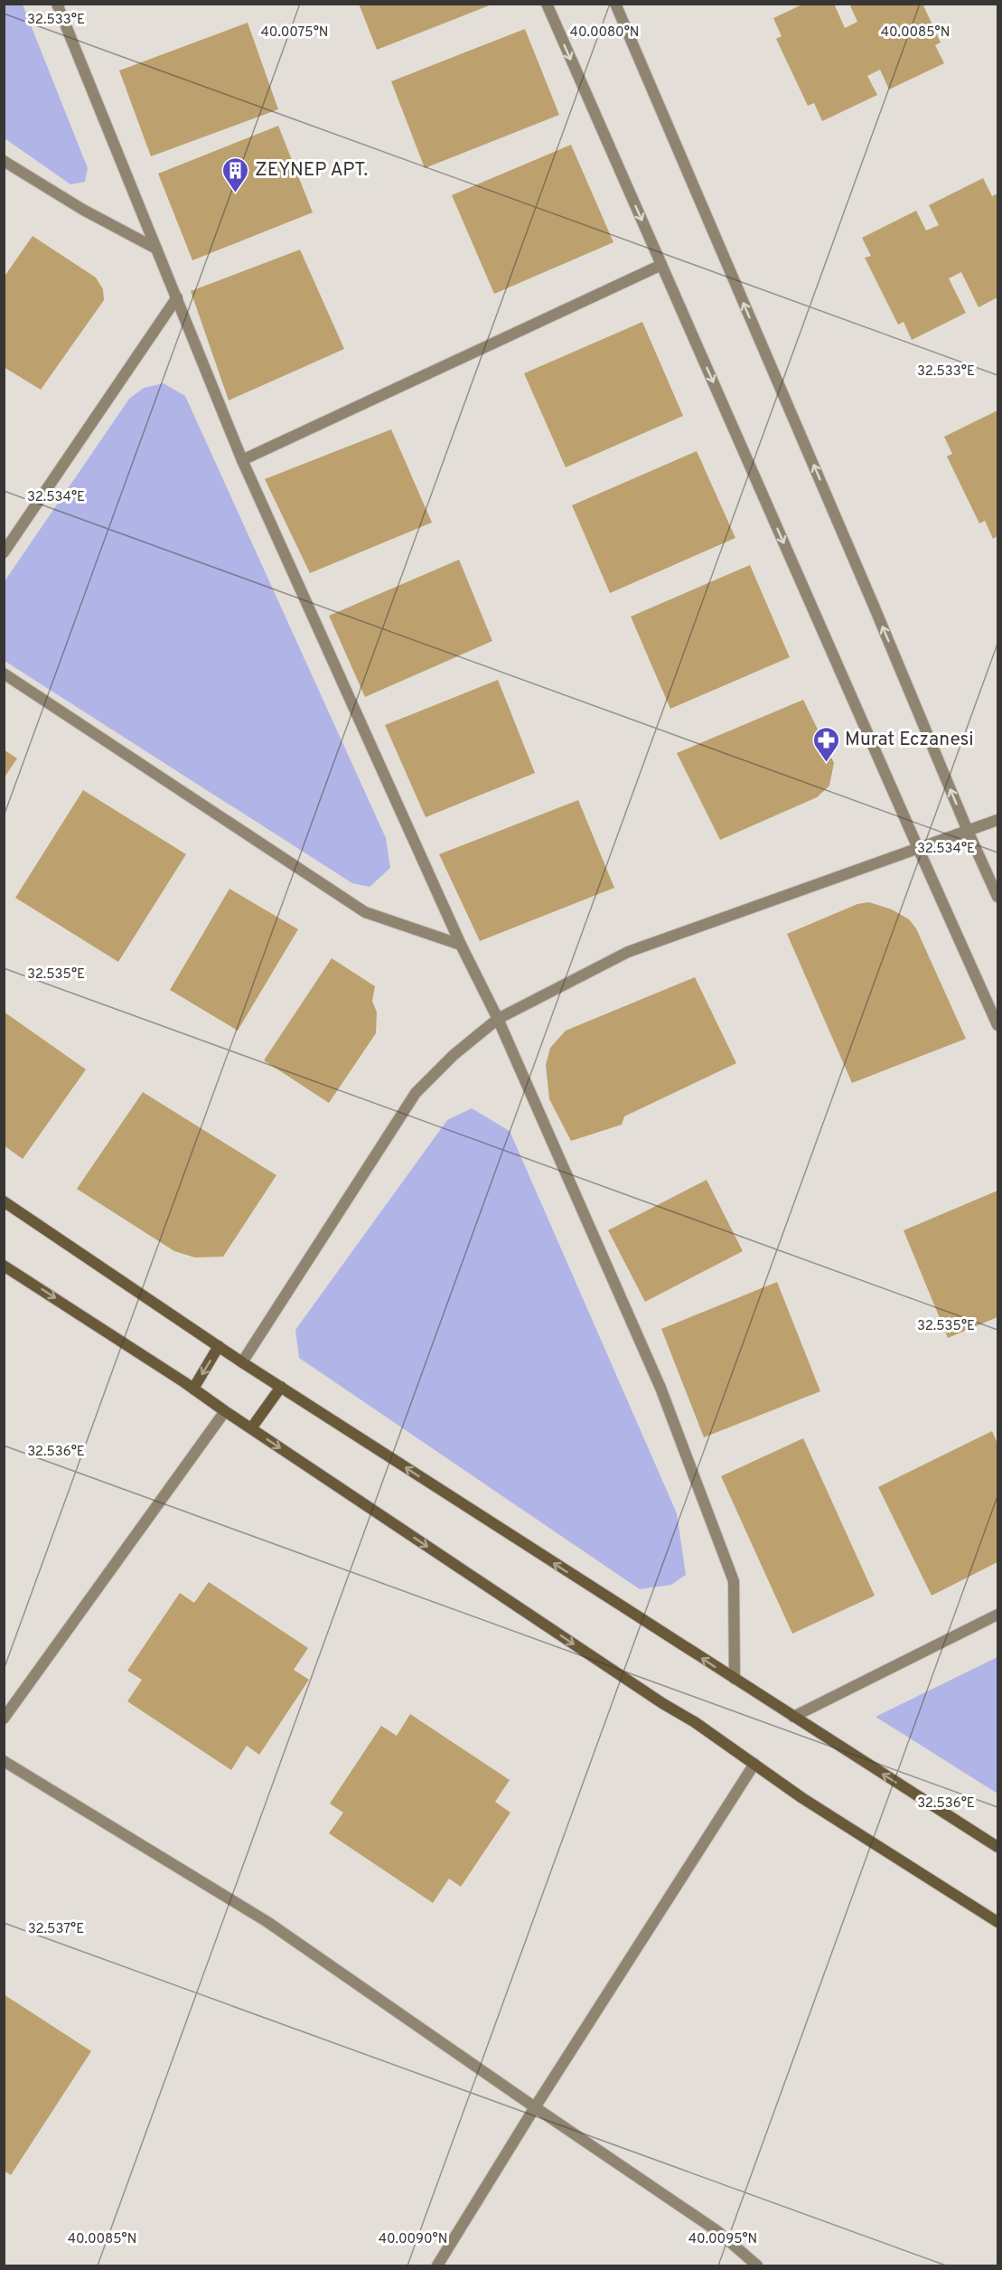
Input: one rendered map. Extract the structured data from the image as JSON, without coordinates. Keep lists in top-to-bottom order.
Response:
{
  "places": {
    "building": ["ZEYNEP APT."],
    "pharmacy": ["Murat Eczanesi"]
  },
  "coordinates": [
    "32.533°E",
    "40.0075°N",
    "40.0080°N",
    "40.0085°N",
    "32.534°E",
    "32.535°E",
    "32.536°E",
    "32.537°E",
    "40.0090°N",
    "40.0095°N"
  ]
}
